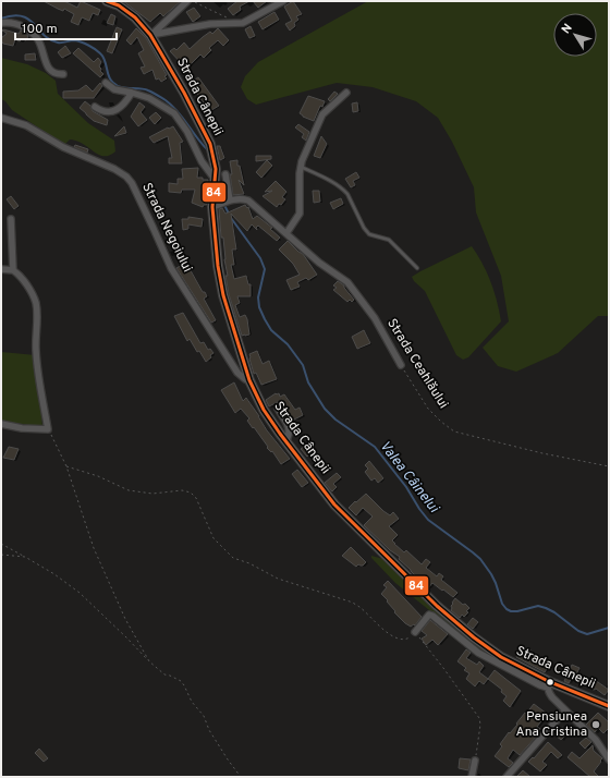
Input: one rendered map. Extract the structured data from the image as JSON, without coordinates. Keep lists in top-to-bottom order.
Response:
{
  "streets": {
    "street": ["Strada Cânepii", "Strada Negoiului", "Strada Ceahlăului"]
  },
  "crossings": [
    ["Strada Cânepii", "Strada Negoiului"],
    ["Strada Cânepii", "Strada Ceahlăului"]
  ],
  "water": ["Valea Câinelui"],
  "places": ["Pensiunea Ana Cristina"],
  "lines": ["transit line 84"],
  "scale_bar": "100 m",
  "north": "top left"
}
